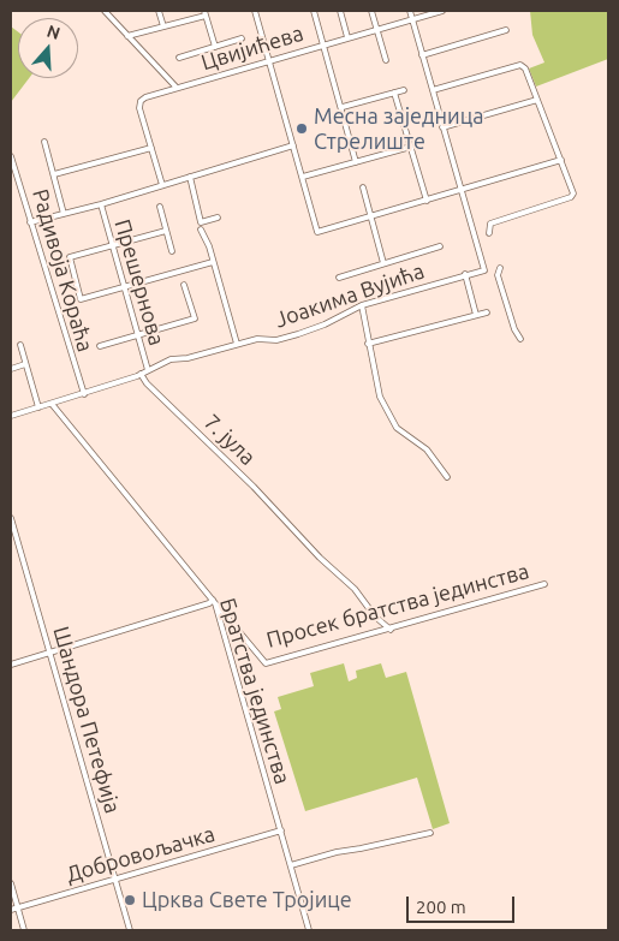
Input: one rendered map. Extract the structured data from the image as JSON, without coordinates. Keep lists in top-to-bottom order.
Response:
{
  "streets": {
    "street": [
      "Цвијићева",
      "Радивоја Кораћа",
      "Прешернова",
      "Јоакима Вујића",
      "7. јула",
      "Просек братства јединства",
      "Братства јединства",
      "Шандора Петефија",
      "Добровољачка"
    ]
  },
  "crossings": [
    ["Прешернова", "Јоакима Вујића"],
    ["Јоакима Вујића", "7. јула"],
    ["7. јула", "Просек братства јединства"],
    ["Просек братства јединства", "Братства јединства"],
    ["Братства јединства", "Добровољачка"],
    ["Шандора Петефија", "Добровољачка"]
  ],
  "places": ["Месна заједница Стрелиште", "Црква Свете Тројице"],
  "scale_bar": "200 m",
  "north": "top"
}
